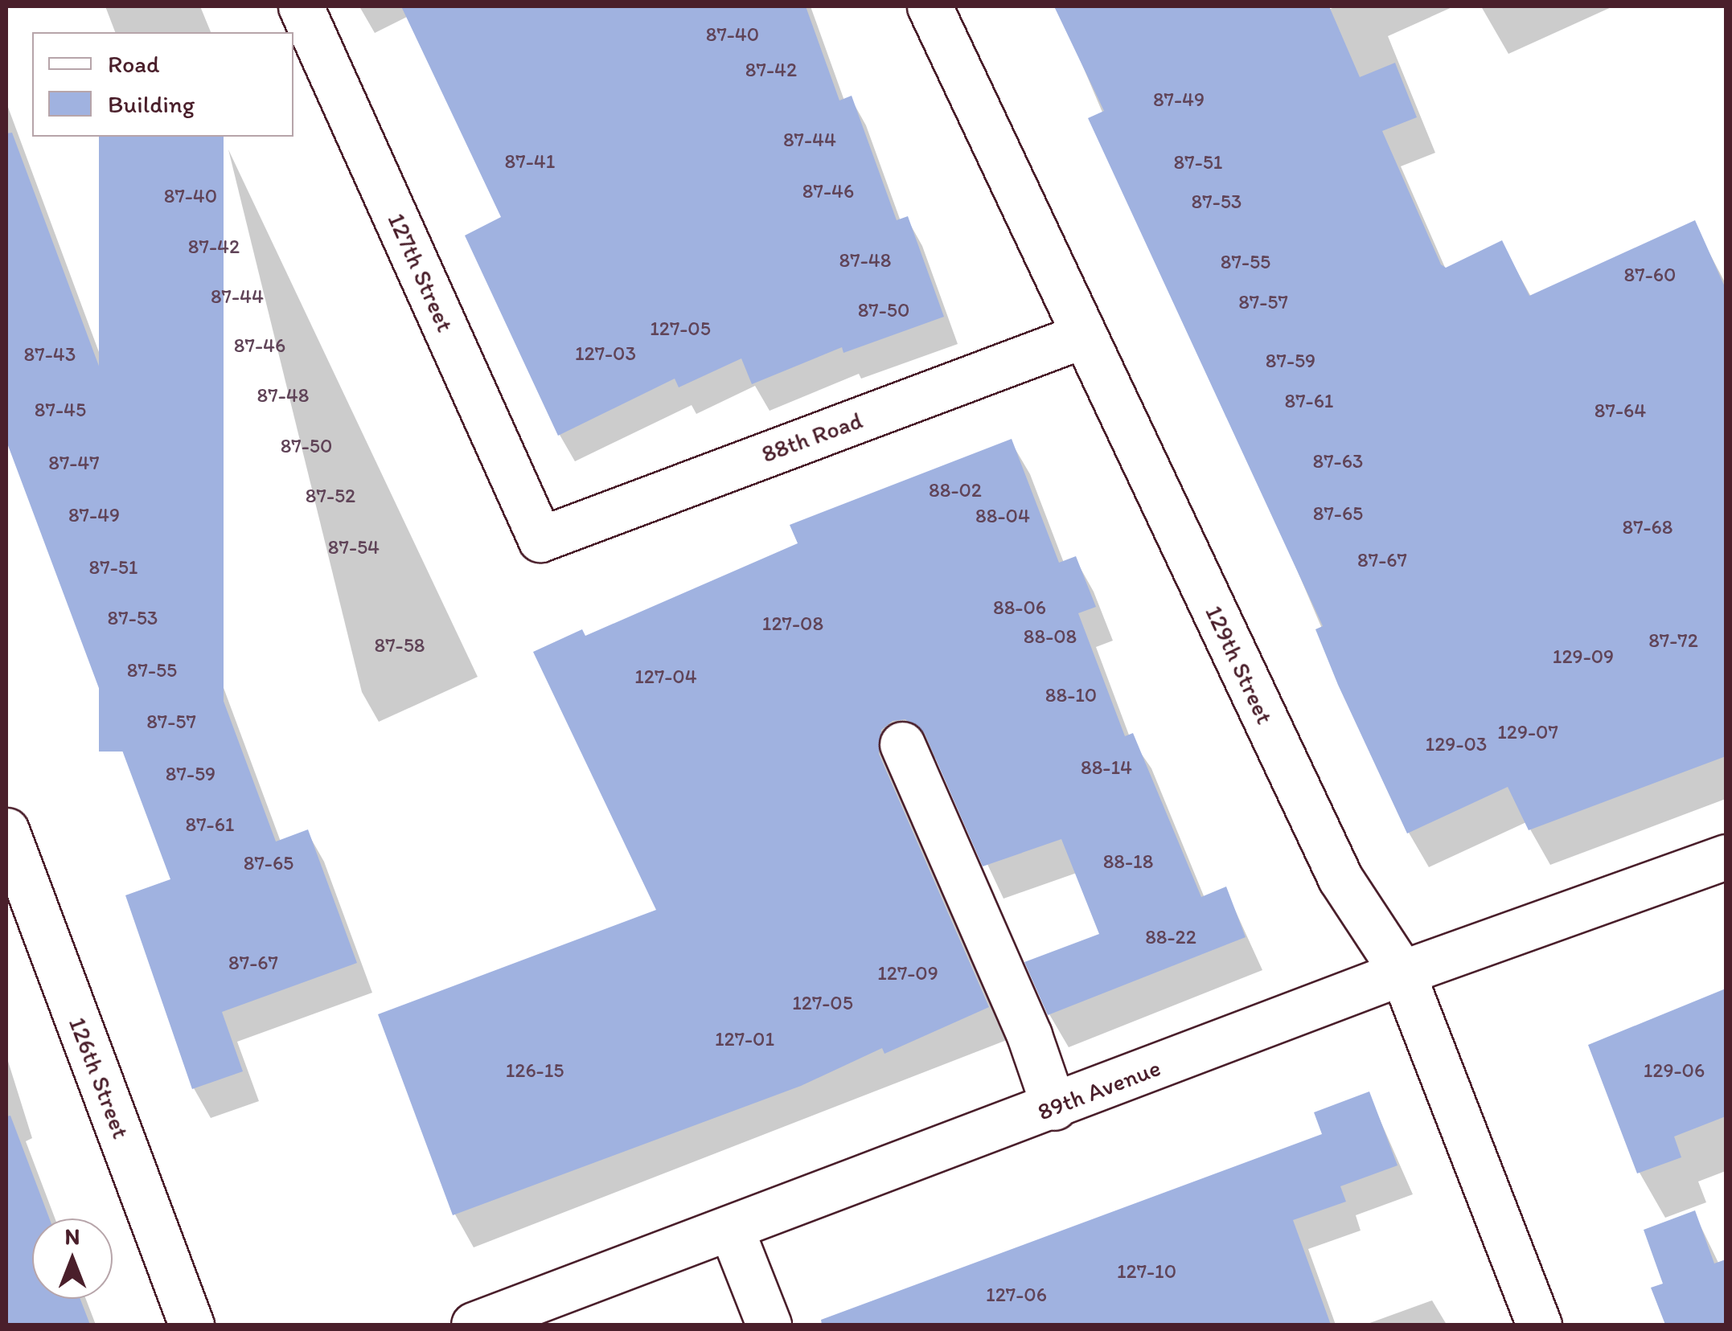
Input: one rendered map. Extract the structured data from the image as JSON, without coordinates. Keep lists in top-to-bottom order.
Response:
{
  "streets": {
    "street": [
      "127th Street",
      "88th Road",
      "129th Street",
      "126th Street",
      "89th Avenue"
    ]
  },
  "crossings": [
    ["127th Street", "88th Road"],
    ["88th Road", "129th Street"],
    ["129th Street", "89th Avenue"]
  ],
  "house_numbers": [
    "87-40",
    "87-42",
    "87-49",
    "87-44",
    "87-41",
    "87-51",
    "87-46",
    "87-40",
    "87-53",
    "87-42",
    "87-48",
    "87-55",
    "87-60",
    "87-44",
    "87-57",
    "87-50",
    "127-05",
    "87-46",
    "127-03",
    "87-43",
    "87-59",
    "87-48",
    "87-61",
    "87-45",
    "87-64",
    "87-50",
    "87-63",
    "87-47",
    "88-02",
    "87-52",
    "87-65",
    "87-49",
    "88-04",
    "87-68",
    "87-54",
    "87-67",
    "87-51",
    "88-06",
    "87-53",
    "127-08",
    "88-08",
    "87-72",
    "87-58",
    "129-09",
    "87-55",
    "127-04",
    "88-10",
    "87-57",
    "129-07",
    "129-03",
    "88-14",
    "87-59",
    "87-61",
    "88-18",
    "87-65",
    "88-22",
    "87-67",
    "127-09",
    "127-05",
    "127-01",
    "126-15",
    "129-06",
    "127-10",
    "127-06"
  ],
  "legend": ["Road", "Building"],
  "north": "top"
}
